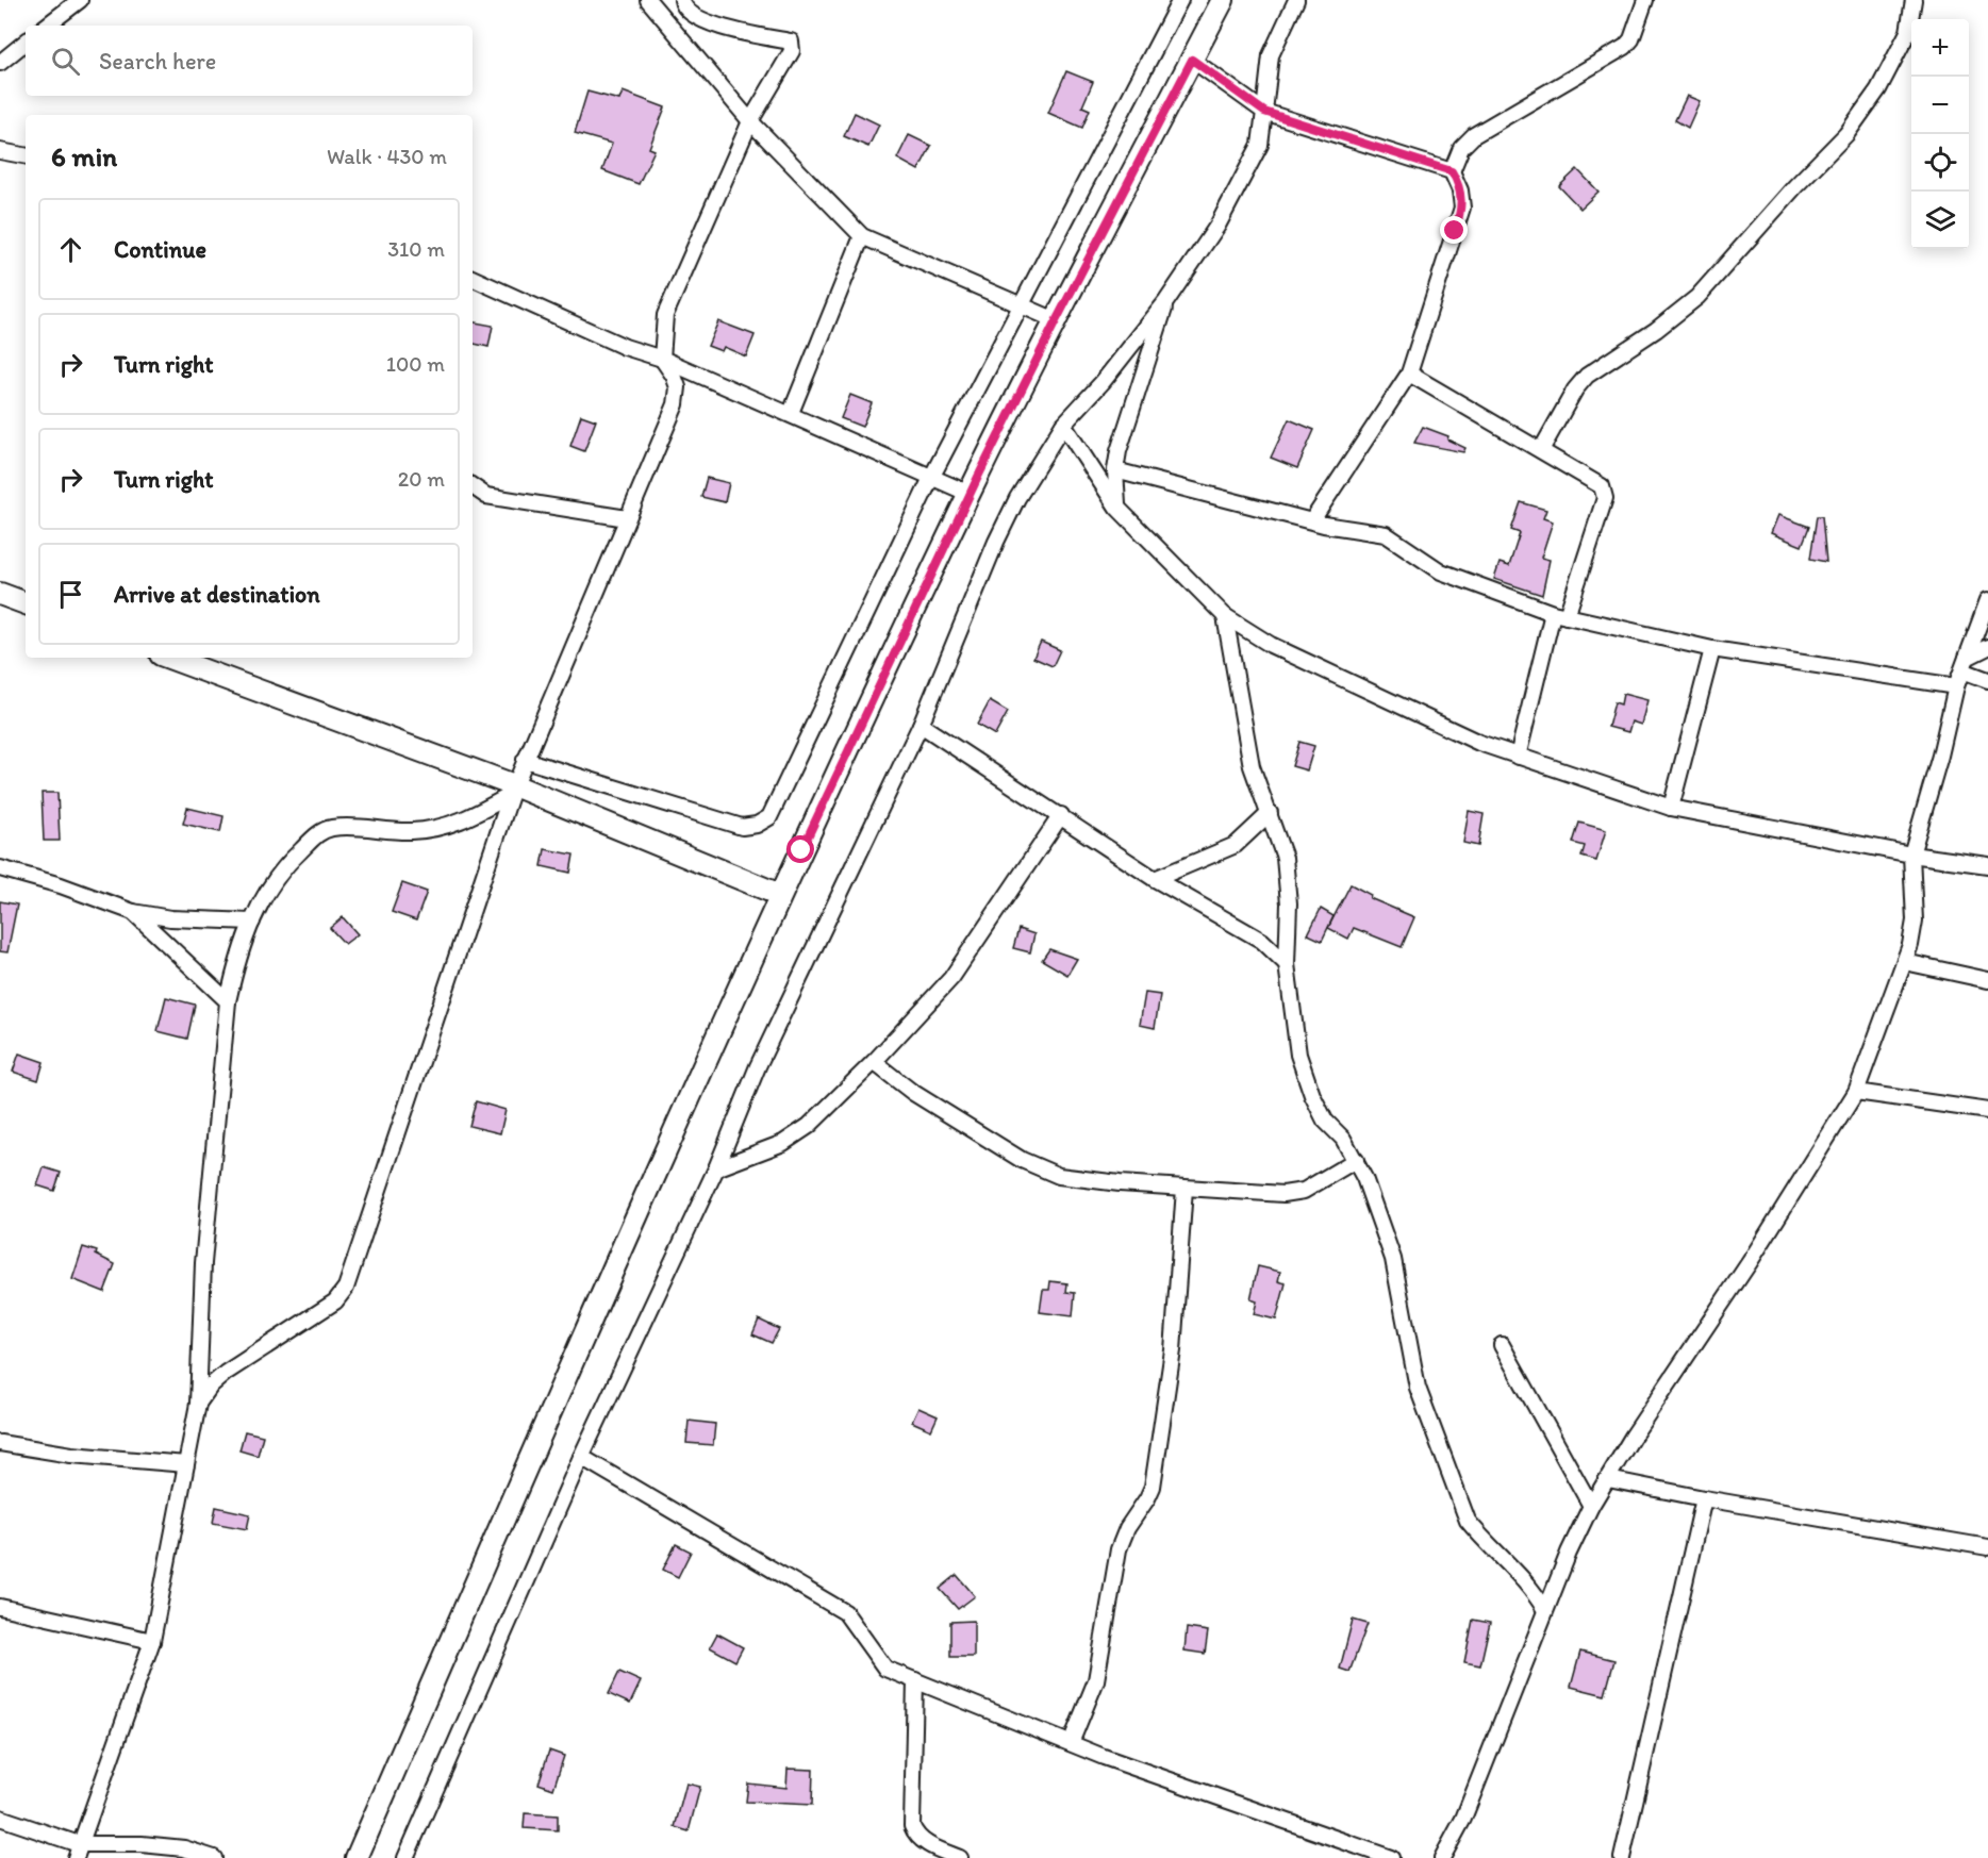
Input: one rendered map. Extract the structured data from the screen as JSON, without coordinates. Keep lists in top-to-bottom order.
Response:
{
  "page": {
    "map_buttons": ["+", "−"],
    "search": "Search here",
    "heading": ["6 min", "Walk · 430 m"],
    "list": [
      ["Continue", "310 m"],
      ["Turn right", "100 m"],
      ["Turn right", "20 m"],
      "Arrive at destination"
    ]
  }
}
